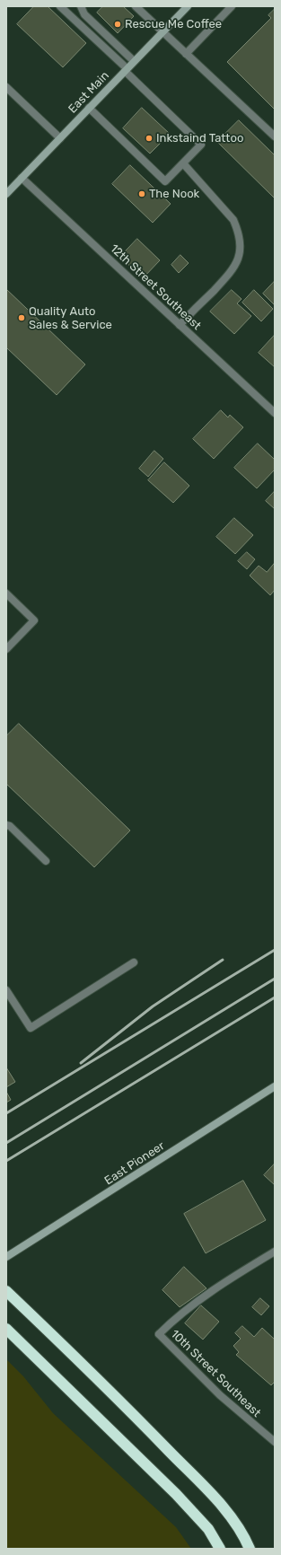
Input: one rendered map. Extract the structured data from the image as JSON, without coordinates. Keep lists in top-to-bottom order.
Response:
{
  "streets": {
    "street": [
      "East Main",
      "12th Street Southeast",
      "East Pioneer",
      "10th Street Southeast"
    ]
  },
  "crossings": [
    ["East Main", "12th Street Southeast"]
  ],
  "places": [
    "Rescue Me Coffee",
    "Inkstaind Tattoo",
    "The Nook",
    "Quality Auto Sales & Service"
  ]
}
